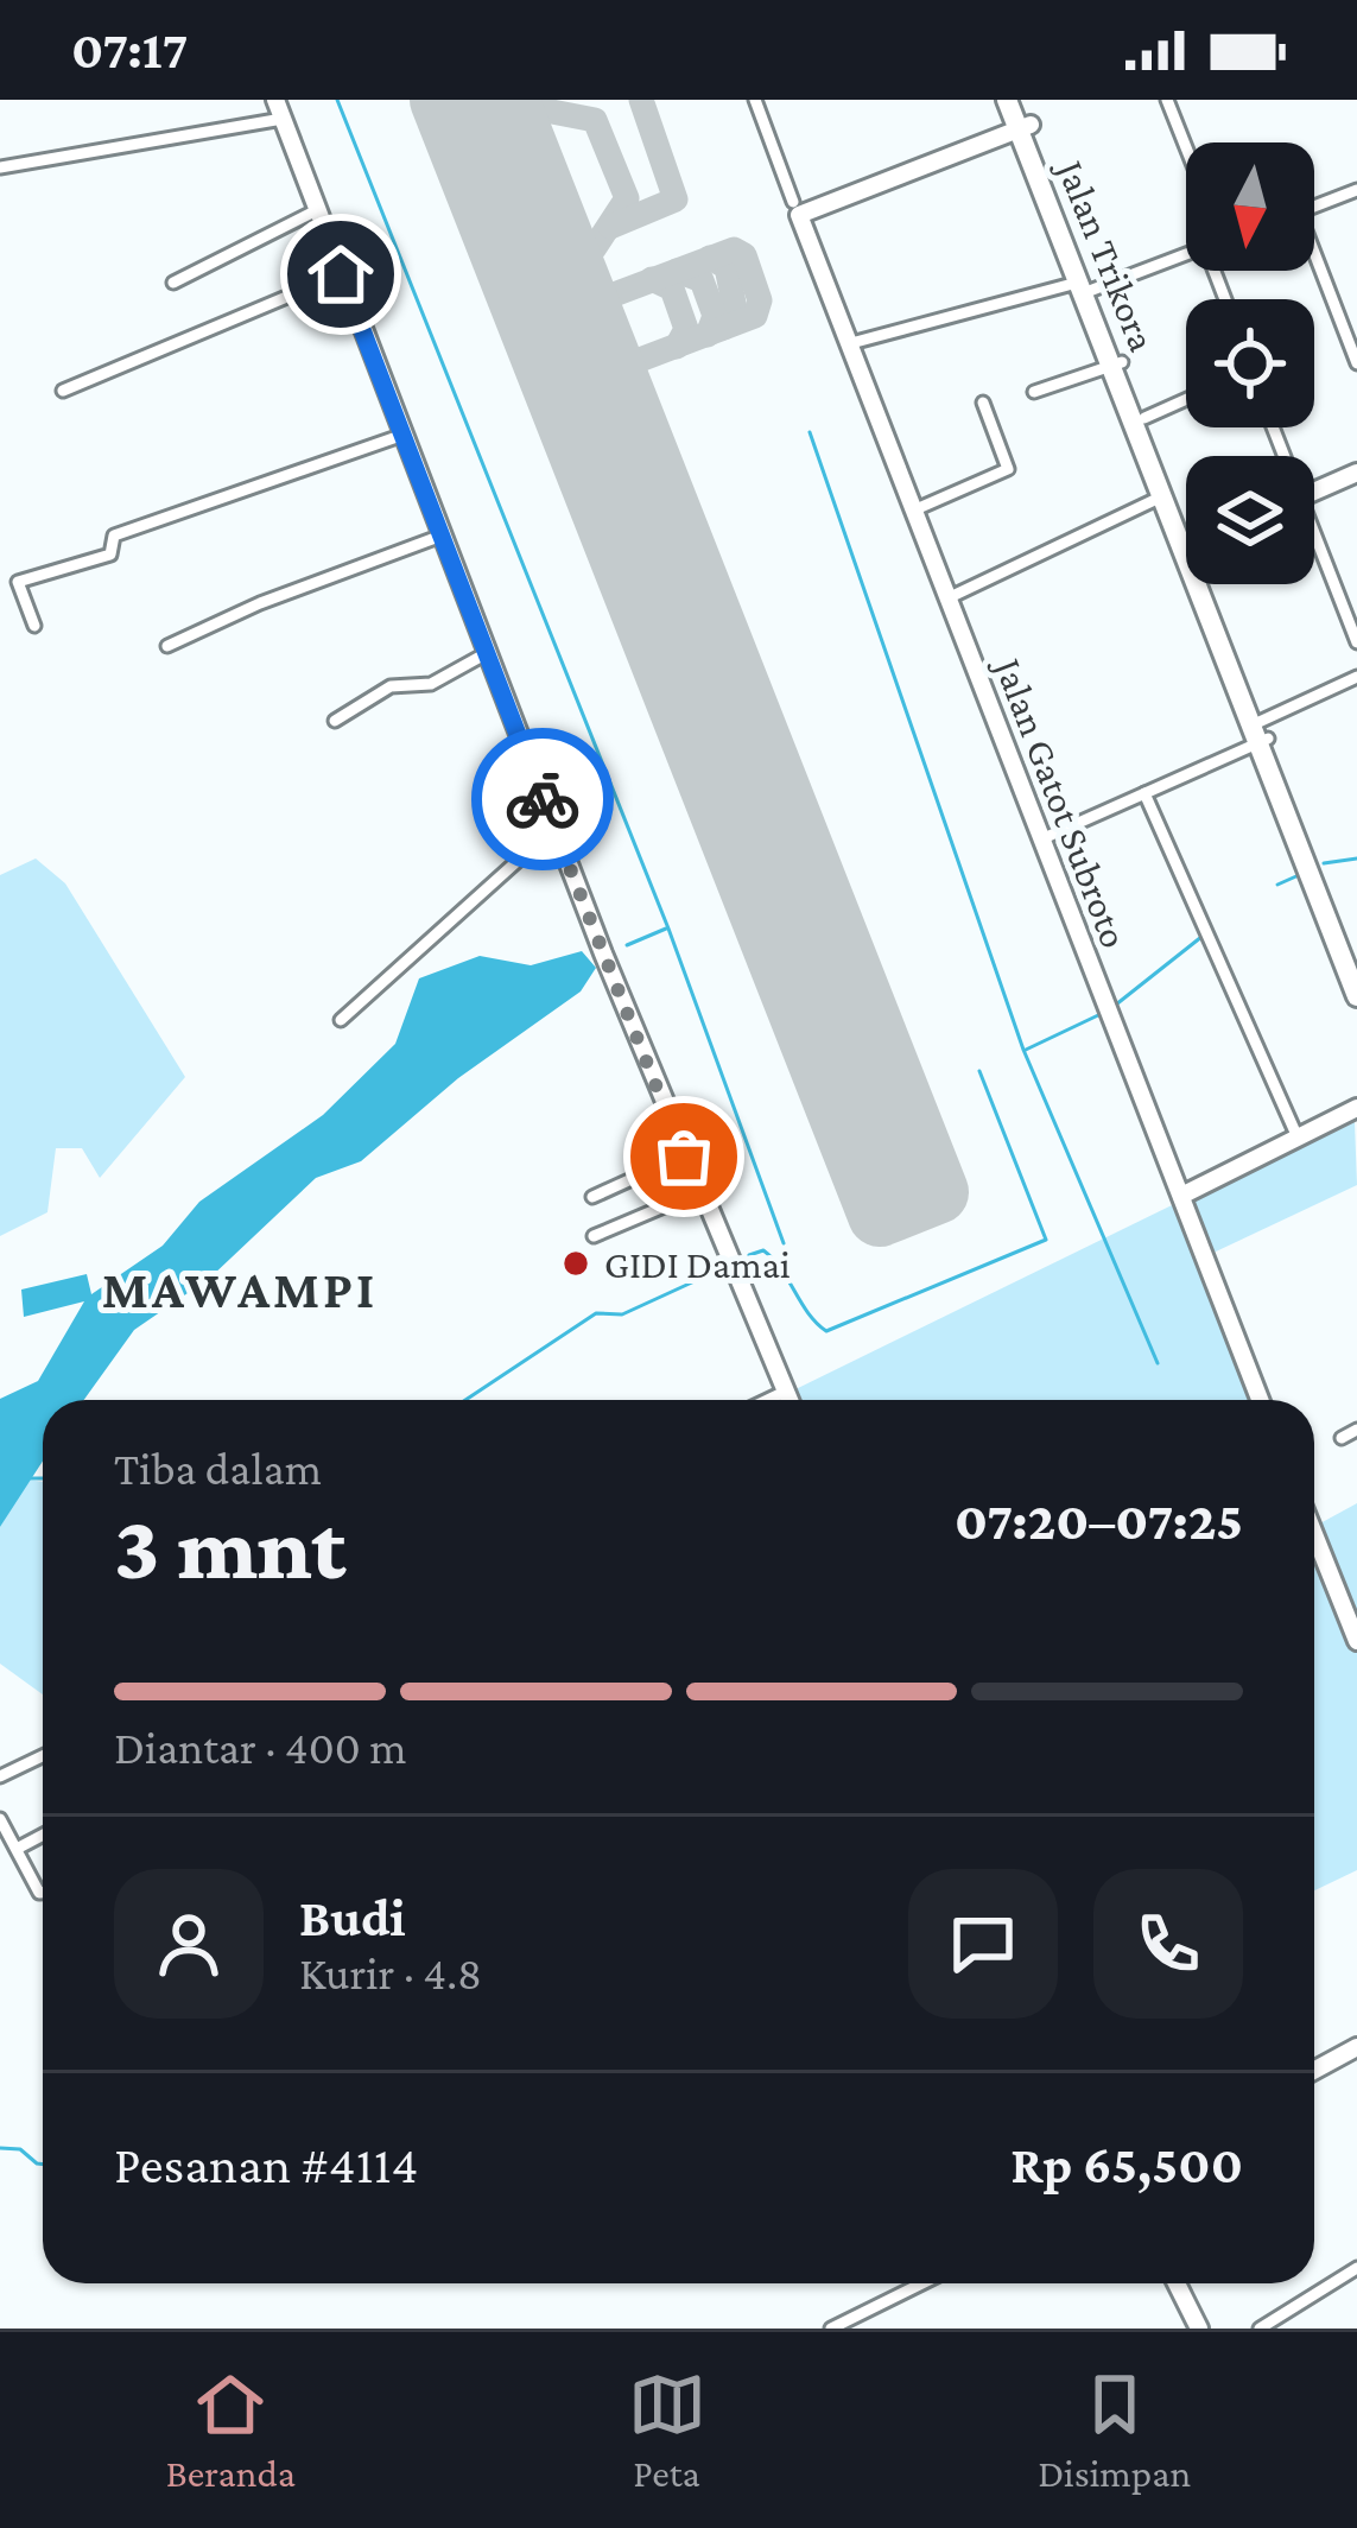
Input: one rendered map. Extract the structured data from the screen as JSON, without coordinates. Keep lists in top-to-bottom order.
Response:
{
  "streets": {
    "highway": ["Jalan Trikora"],
    "street": ["Jalan Gatot Subroto"]
  },
  "districts": ["MAWAMPI"],
  "places": ["GIDI Damai"],
  "north": "bottom",
  "page": {
    "status": "07:17",
    "heading": ["3 mnt", "Tiba dalam", "07:20–07:25"],
    "panel": [
      "Budi",
      "Kurir · 4.8",
      "Pesanan #4114",
      "Rp 65,500"
    ],
    "bar": "Diantar · 400 m",
    "tabs": ["Beranda", "Peta", "Disimpan"]
  }
}
